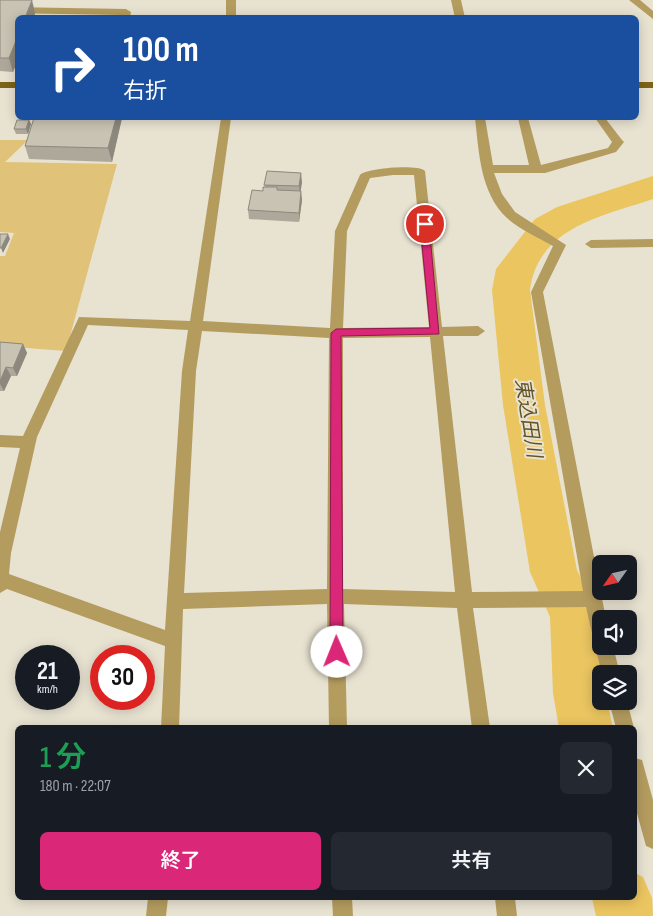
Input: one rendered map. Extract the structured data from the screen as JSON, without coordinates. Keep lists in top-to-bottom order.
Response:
{
  "water": ["東込田川"],
  "north": "bottom left",
  "page": {
    "turn": ["100 m", "右折"],
    "speed": "21 km/h",
    "limit": "30",
    "heading": ["1 分", "180 m · 22:07"],
    "buttons": ["終了", "共有"]
  }
}
